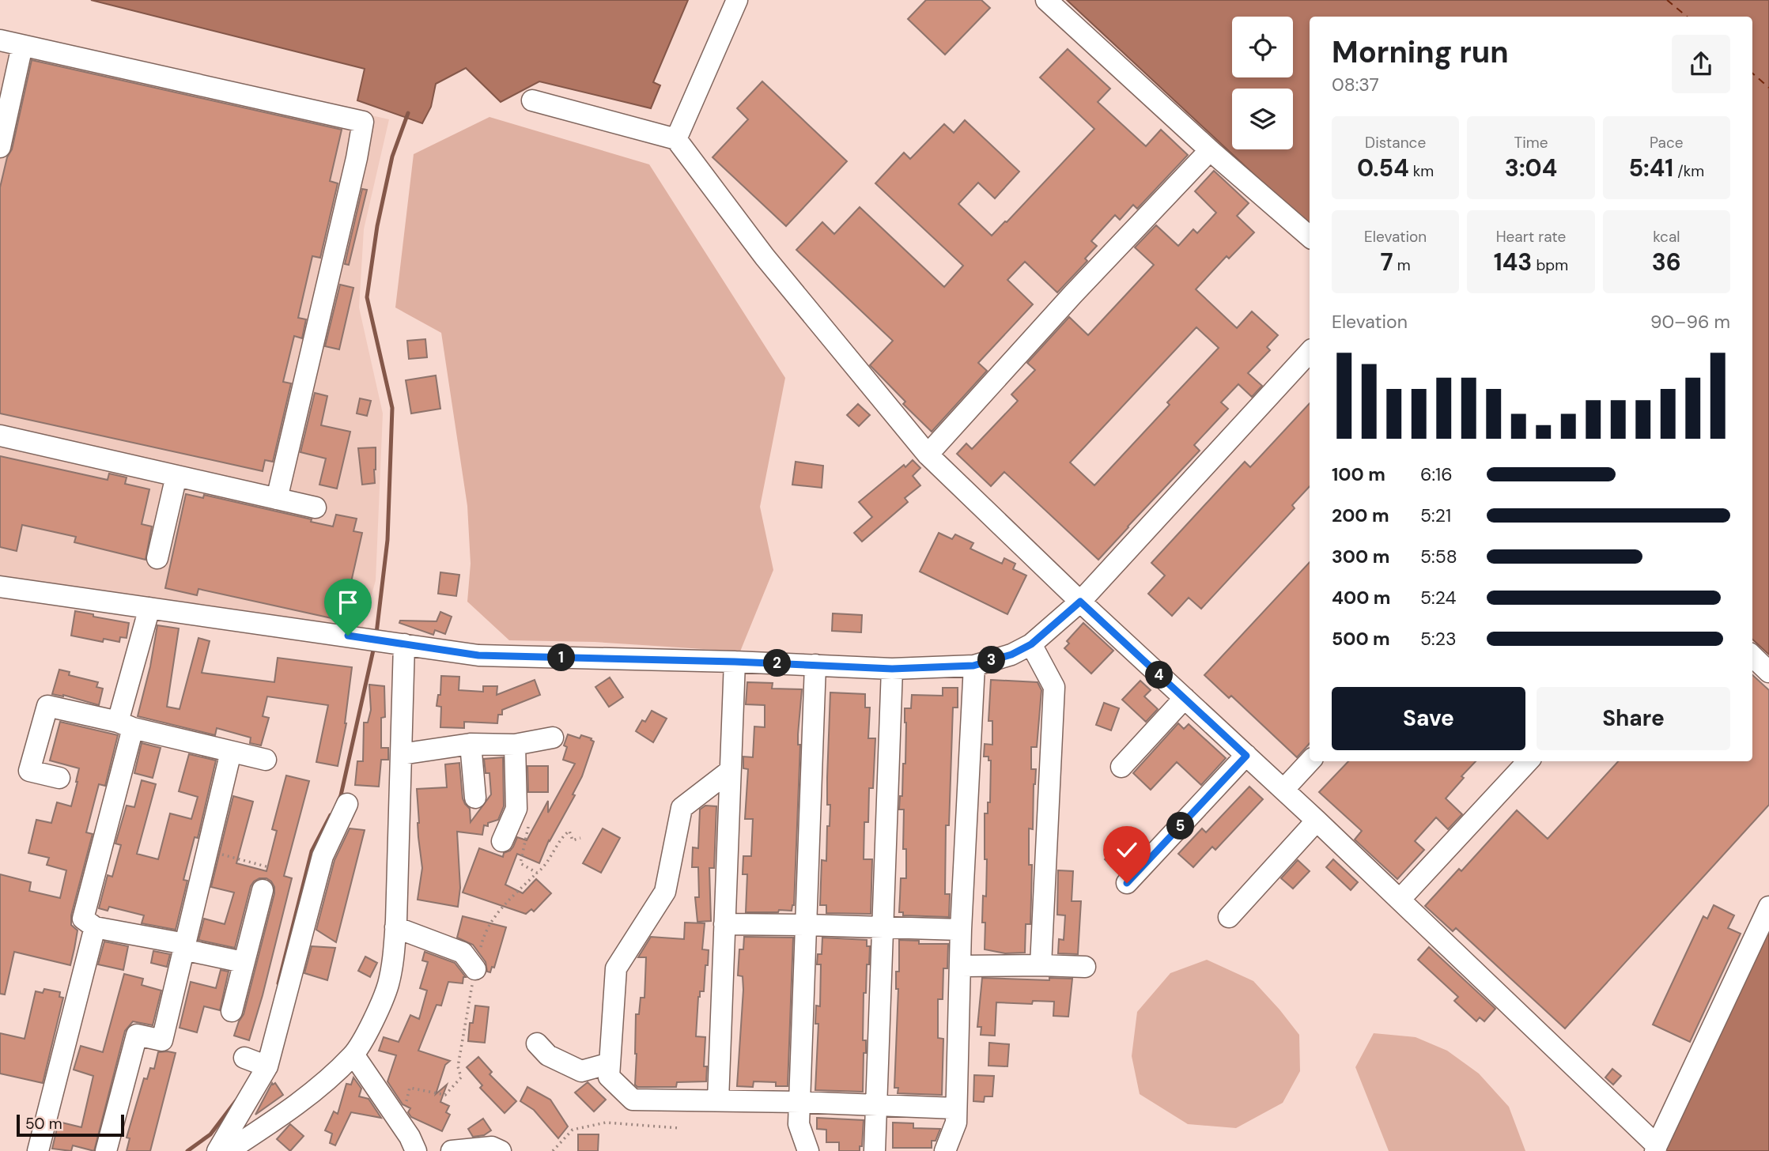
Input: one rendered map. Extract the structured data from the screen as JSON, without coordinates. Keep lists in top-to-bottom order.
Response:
{
  "scale_bar": "50 m",
  "page": {
    "heading": ["Morning run", "08:37"],
    "stats": [
      ["Distance", "0.54 km"],
      ["Time", "3:04"],
      ["Pace", "5:41 /km"],
      ["Elevation", "7 m"],
      ["Heart rate", "143 bpm"],
      ["kcal", "36"]
    ],
    "chart": ["Elevation", "90–96 m"],
    "list": [
      {
        "name": "100 m",
        "note": "6:16"
      },
      {
        "name": "200 m",
        "note": "5:21"
      },
      {
        "name": "300 m",
        "note": "5:58"
      },
      {
        "name": "400 m",
        "note": "5:24"
      },
      {
        "name": "500 m",
        "note": "5:23"
      }
    ],
    "pins": [
      "1",
      "3",
      "2",
      "4",
      "5"
    ],
    "buttons": ["Save", "Share"],
    "scale": "50 m"
  }
}
